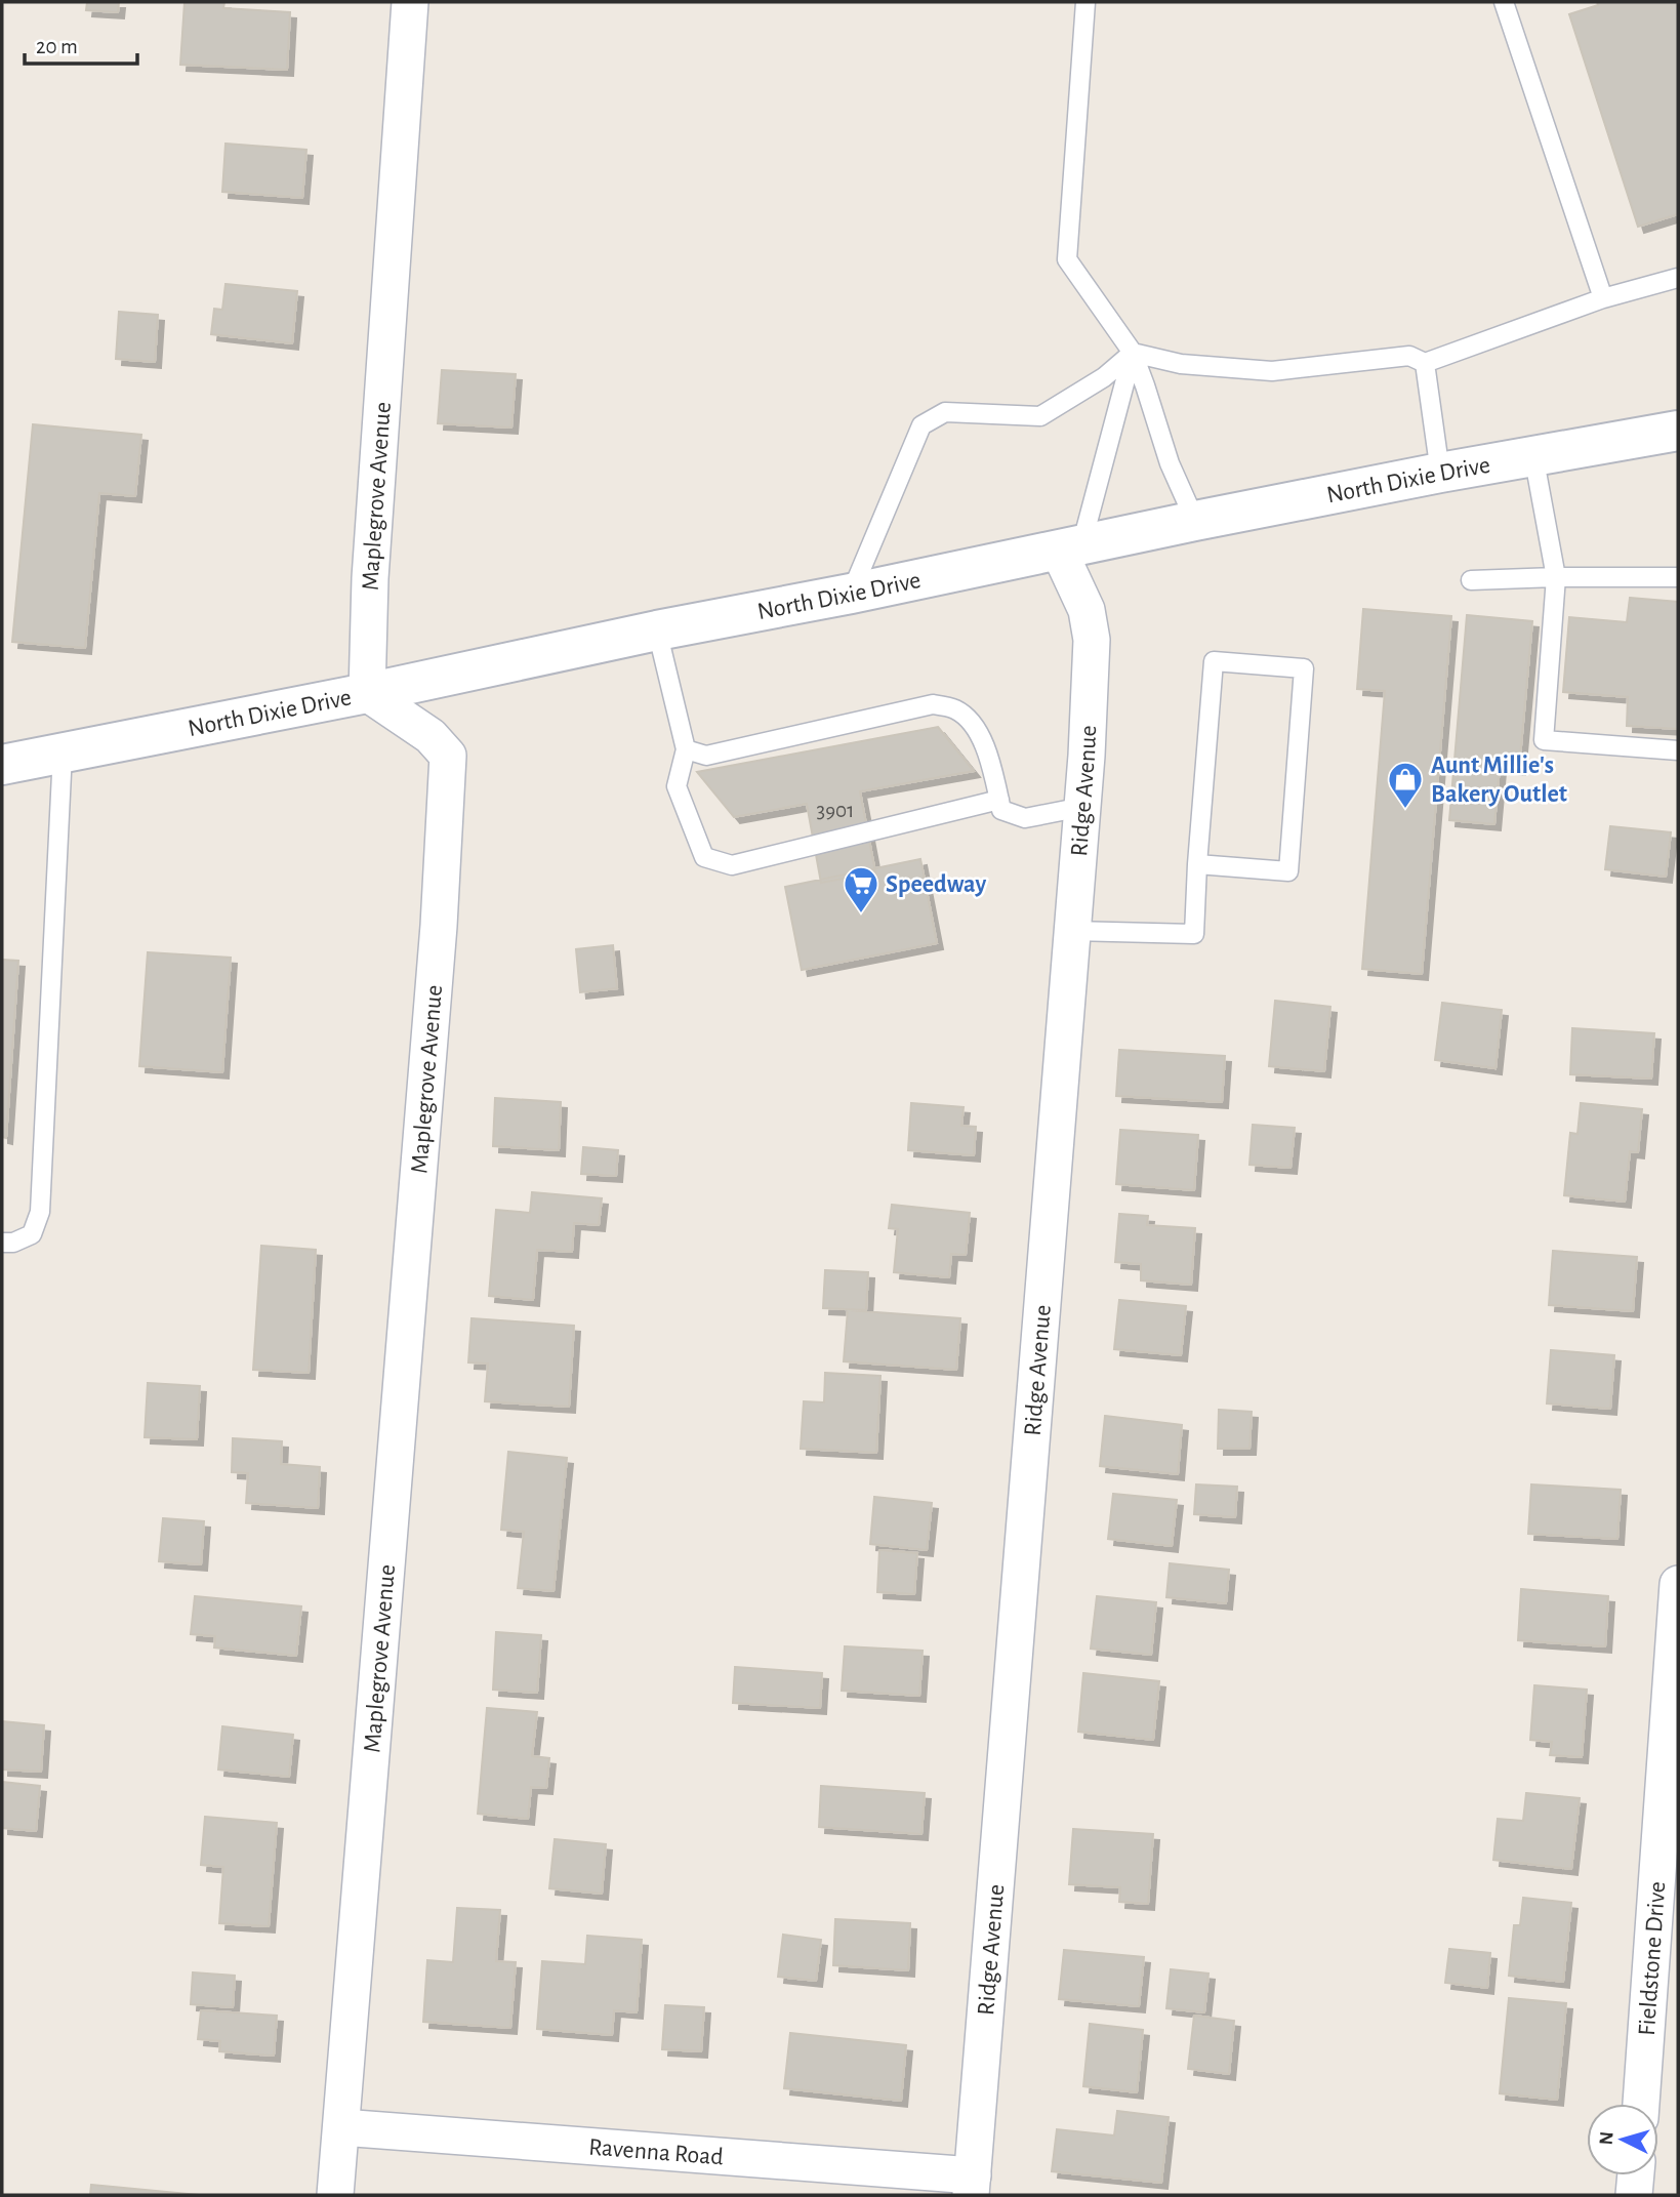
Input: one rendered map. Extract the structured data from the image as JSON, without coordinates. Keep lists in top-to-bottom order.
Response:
{
  "streets": {
    "main road": ["North Dixie Drive"],
    "street": [
      "Maplegrove Avenue",
      "Ridge Avenue",
      "Fieldstone Drive",
      "Ravenna Road"
    ]
  },
  "crossings": [
    ["North Dixie Drive", "Maplegrove Avenue"],
    ["North Dixie Drive", "Ridge Avenue"],
    ["Maplegrove Avenue", "Ravenna Road"],
    ["Ridge Avenue", "Ravenna Road"]
  ],
  "places": {
    "shop": ["Aunt Millie's Bakery Outlet"],
    "supermarket": ["Speedway"]
  },
  "house_numbers": ["3901"],
  "scale_bar": "20 m",
  "north": "left"
}
